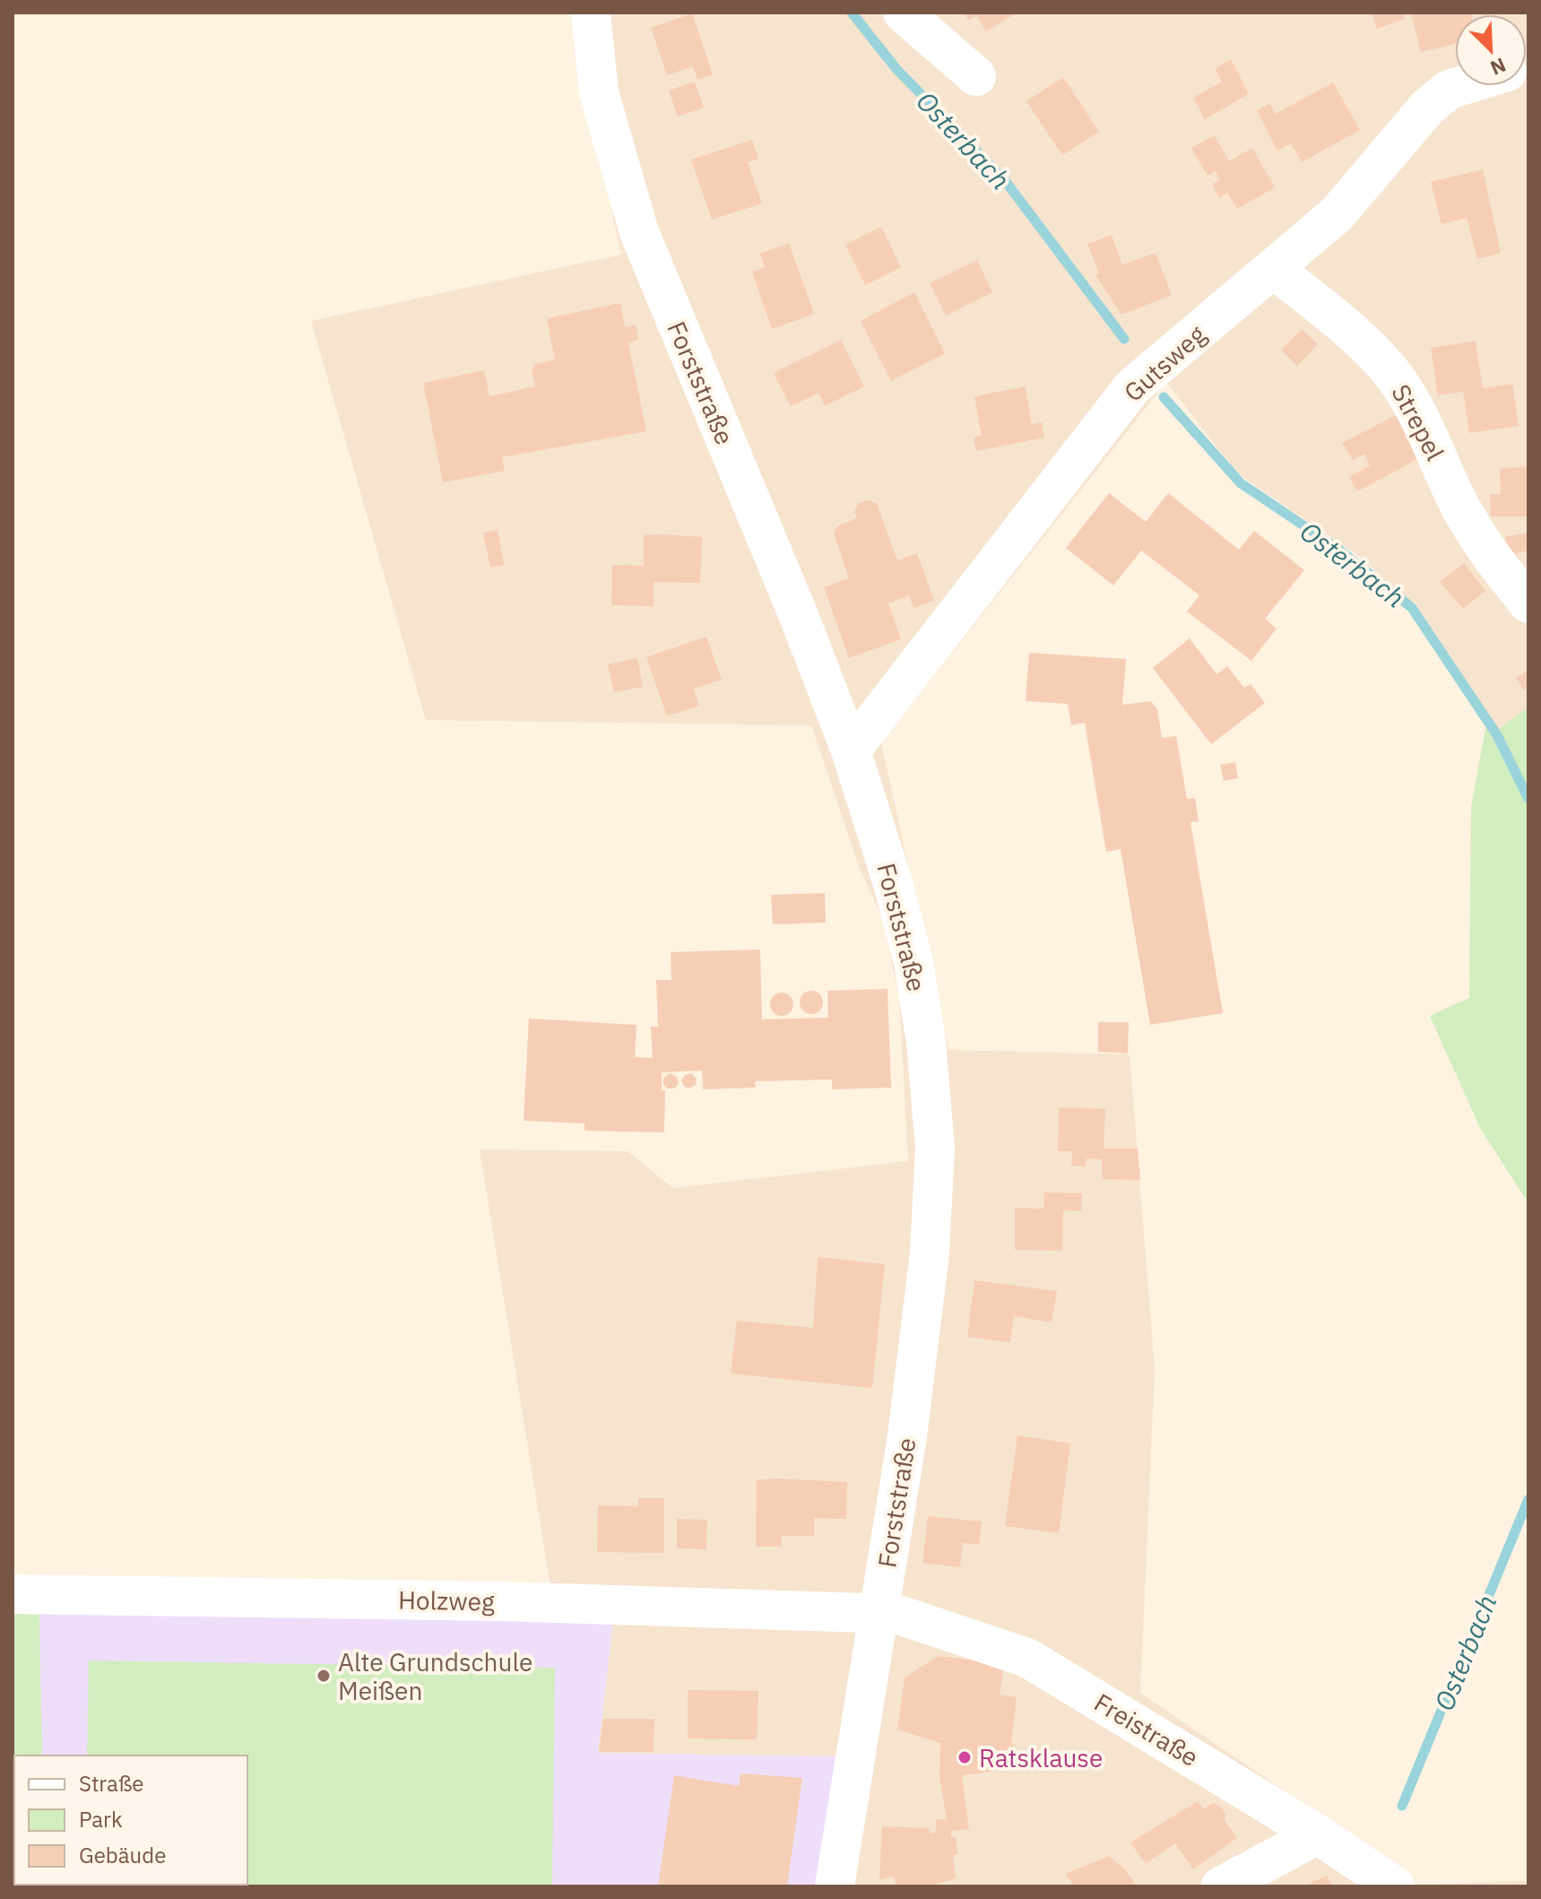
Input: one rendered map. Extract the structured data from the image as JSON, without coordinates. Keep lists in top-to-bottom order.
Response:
{
  "streets": {
    "street": [
      "Gutsweg",
      "Forststraße",
      "Strepel",
      "Holzweg",
      "Freistraße"
    ]
  },
  "crossings": [
    ["Gutsweg", "Forststraße"],
    ["Gutsweg", "Strepel"],
    ["Forststraße", "Holzweg"],
    ["Forststraße", "Freistraße"],
    ["Holzweg", "Freistraße"]
  ],
  "water": ["Osterbach"],
  "places": ["Alte Grundschule Meißen", "Ratsklause"],
  "legend": ["Straße", "Park", "Gebäude"],
  "north": "bottom right"
}
